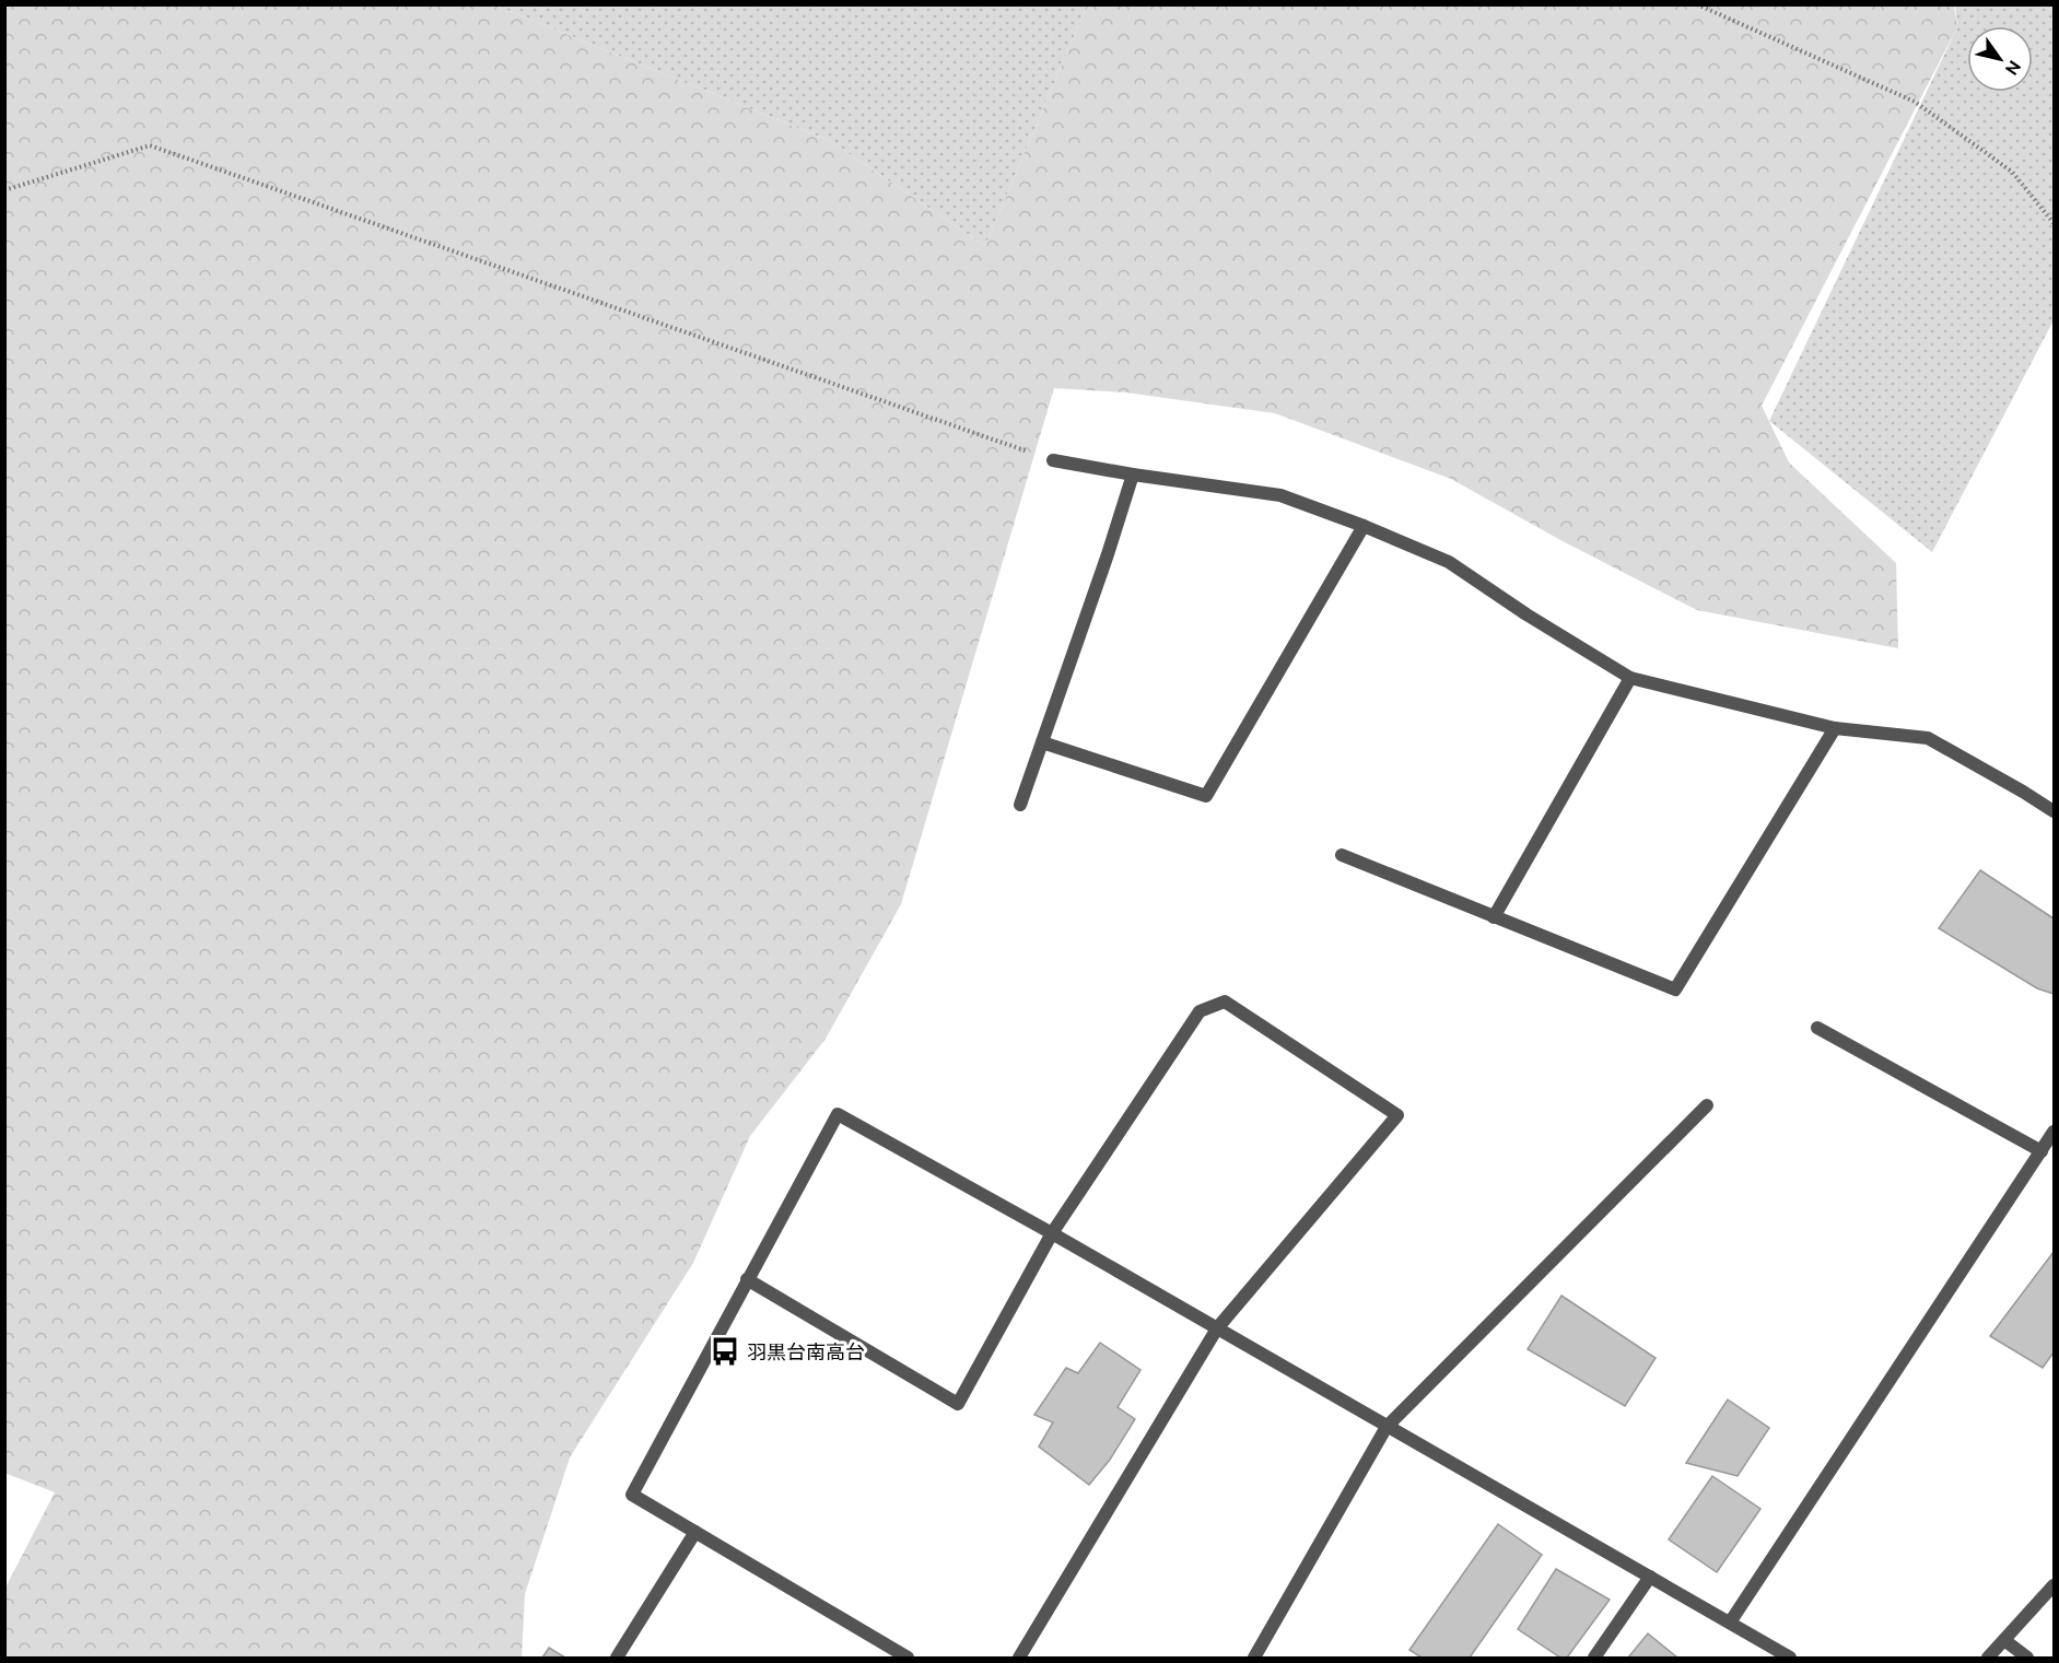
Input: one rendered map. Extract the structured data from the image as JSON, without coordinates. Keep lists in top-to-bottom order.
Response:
{
  "places": {
    "bus stop": ["羽黒台南高台"]
  },
  "north": "bottom right"
}
